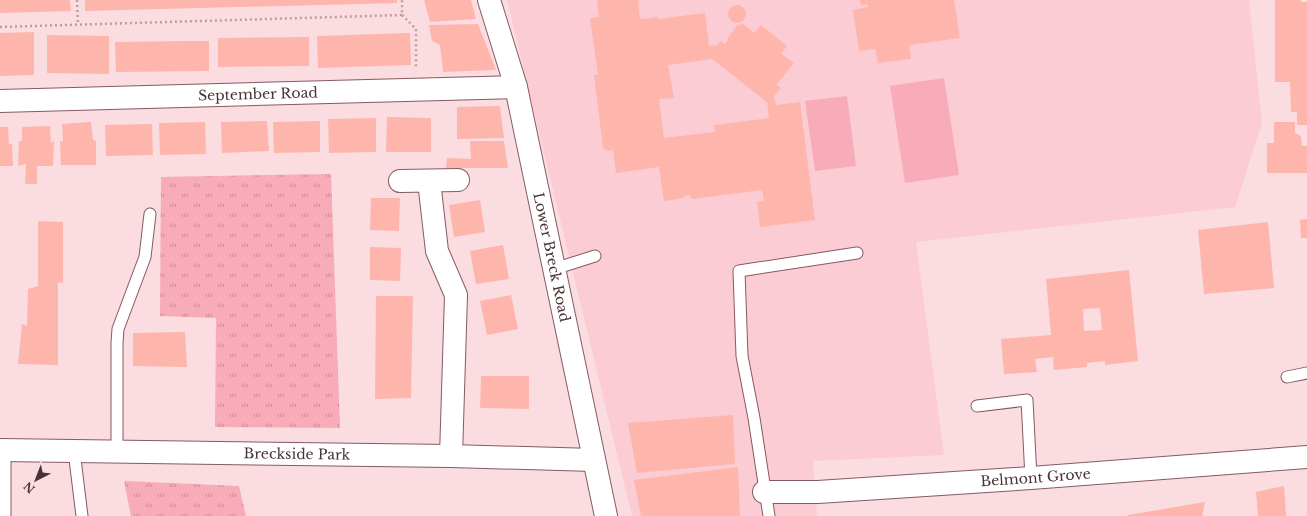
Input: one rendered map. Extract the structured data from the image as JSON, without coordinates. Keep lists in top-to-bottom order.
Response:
{
  "streets": {
    "street": [
      "September Road",
      "Lower Breck Road",
      "Breckside Park",
      "Belmont Grove"
    ]
  },
  "crossings": [
    ["September Road", "Lower Breck Road"],
    ["Lower Breck Road", "Breckside Park"]
  ],
  "north": "bottom left"
}
